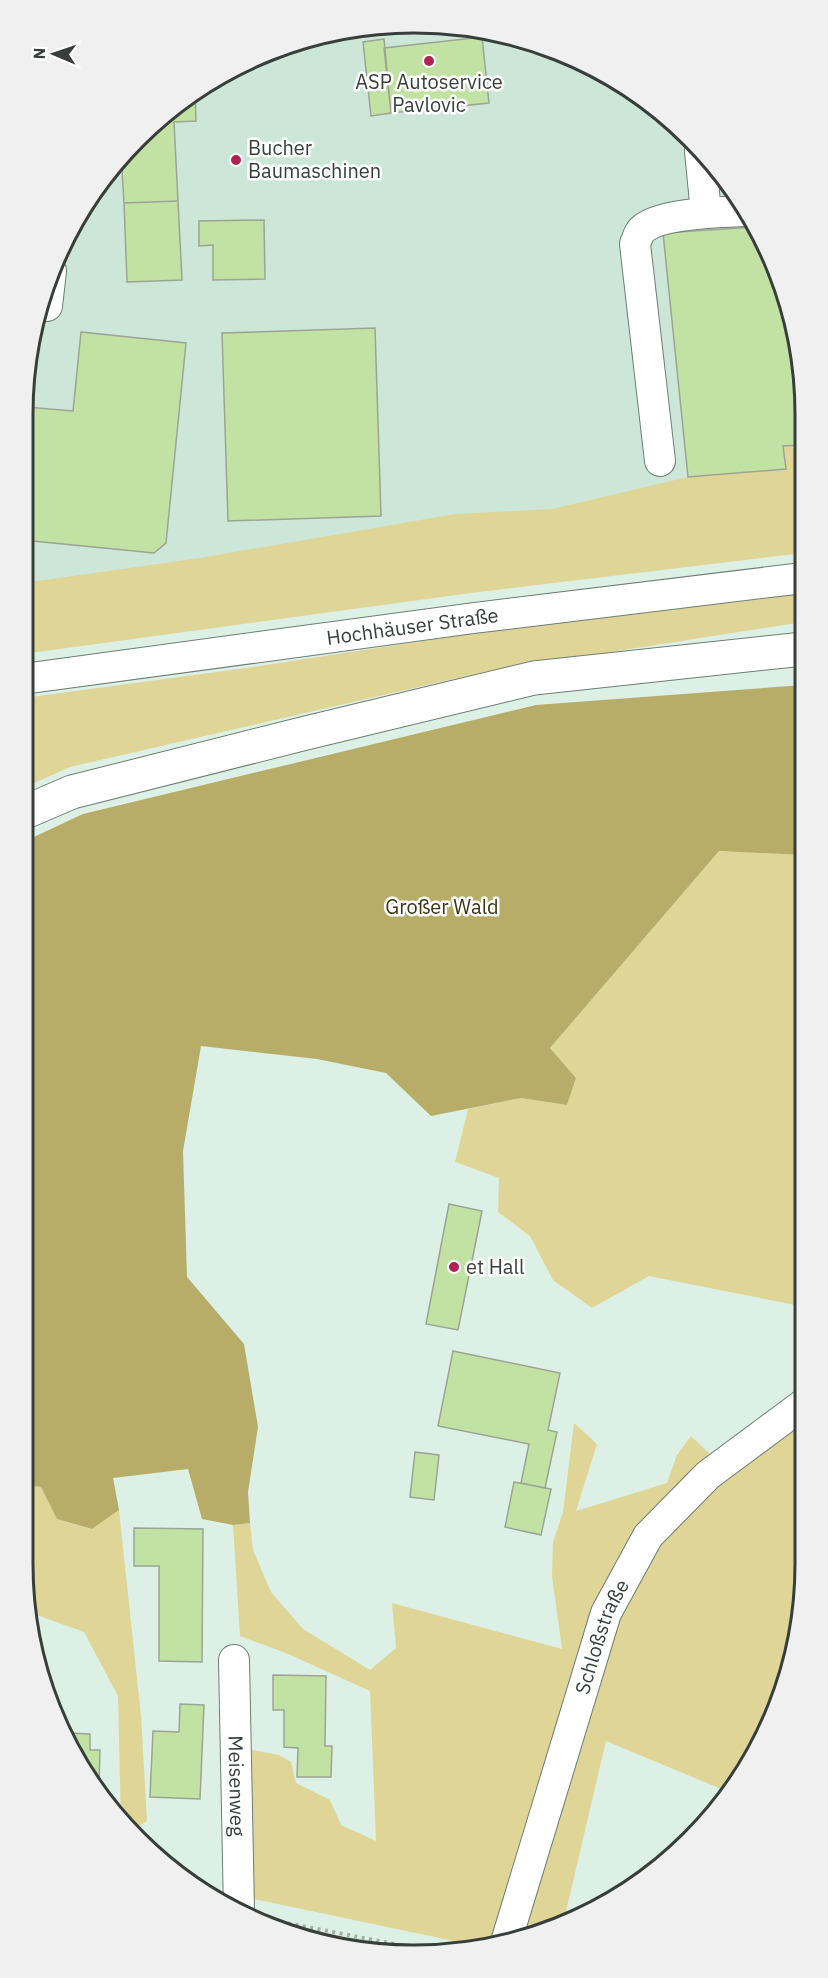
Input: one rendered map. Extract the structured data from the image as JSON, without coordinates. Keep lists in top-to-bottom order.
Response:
{
  "streets": {
    "street": ["Hochhäuser Straße", "Schloßstraße", "Meisenweg"]
  },
  "parks": ["Großer Wald"],
  "places": ["ASP Autoservice Pavlovic", "Bucher Baumaschinen", "et Hall"],
  "north": "left"
}
